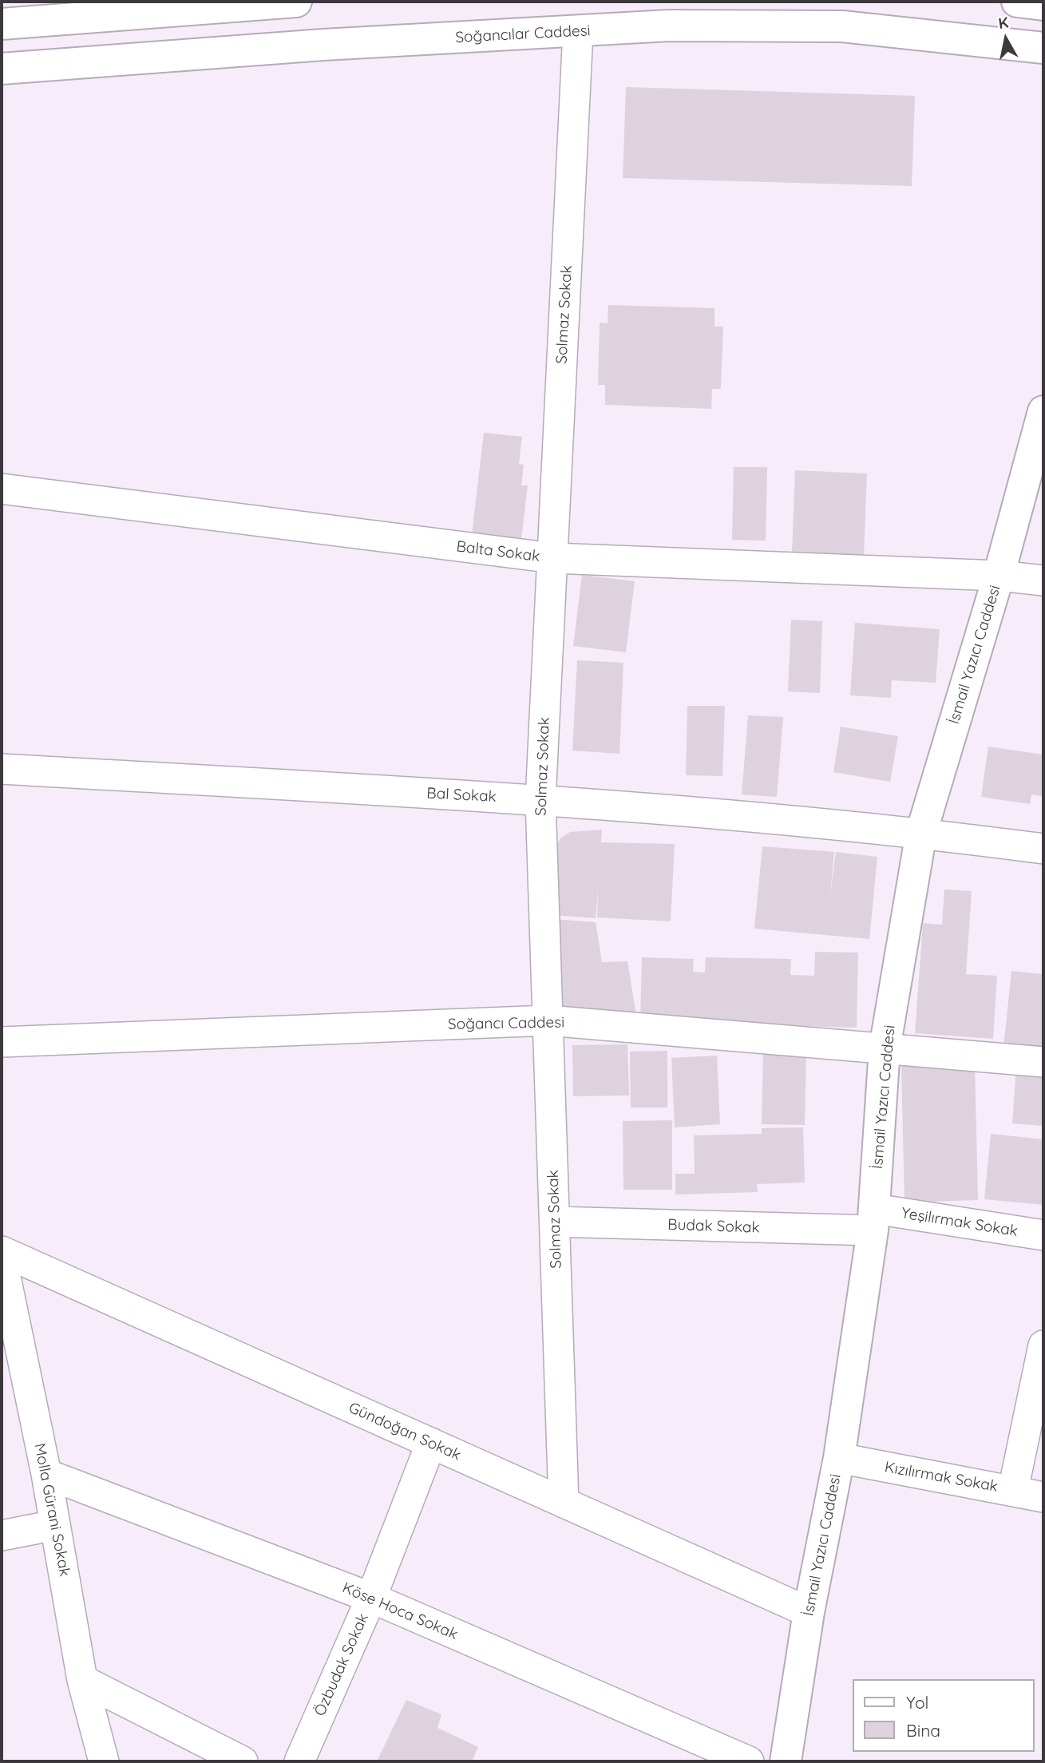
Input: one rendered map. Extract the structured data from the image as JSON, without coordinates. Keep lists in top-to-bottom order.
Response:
{
  "streets": {
    "main road": ["Soğancılar Caddesi", "İsmail Yazıcı Caddesi"],
    "street": [
      "Solmaz Sokak",
      "Balta Sokak",
      "Bal Sokak",
      "Soğancı Caddesi",
      "Yeşilırmak Sokak",
      "Budak Sokak",
      "Gündoğan Sokak",
      "Kızılırmak Sokak",
      "Molla Gürani Sokak",
      "Köse Hoca Sokak",
      "Özbudak Sokak"
    ]
  },
  "crossings": [
    ["Soğancılar Caddesi", "Solmaz Sokak"],
    ["Solmaz Sokak", "Balta Sokak"],
    ["Solmaz Sokak", "Bal Sokak"],
    ["Solmaz Sokak", "Soğancı Caddesi"],
    ["Solmaz Sokak", "Budak Sokak"],
    ["Solmaz Sokak", "Gündoğan Sokak"],
    ["Balta Sokak", "İsmail Yazıcı Caddesi"],
    ["İsmail Yazıcı Caddesi", "Bal Sokak"],
    ["İsmail Yazıcı Caddesi", "Soğancı Caddesi"],
    ["İsmail Yazıcı Caddesi", "Yeşilırmak Sokak"],
    ["İsmail Yazıcı Caddesi", "Budak Sokak"],
    ["İsmail Yazıcı Caddesi", "Gündoğan Sokak"],
    ["İsmail Yazıcı Caddesi", "Kızılırmak Sokak"],
    ["Yeşilırmak Sokak", "Budak Sokak"],
    ["Gündoğan Sokak", "Özbudak Sokak"],
    ["Molla Gürani Sokak", "Köse Hoca Sokak"],
    ["Köse Hoca Sokak", "Özbudak Sokak"]
  ],
  "legend": ["Yol", "Bina"],
  "north": "top"
}
